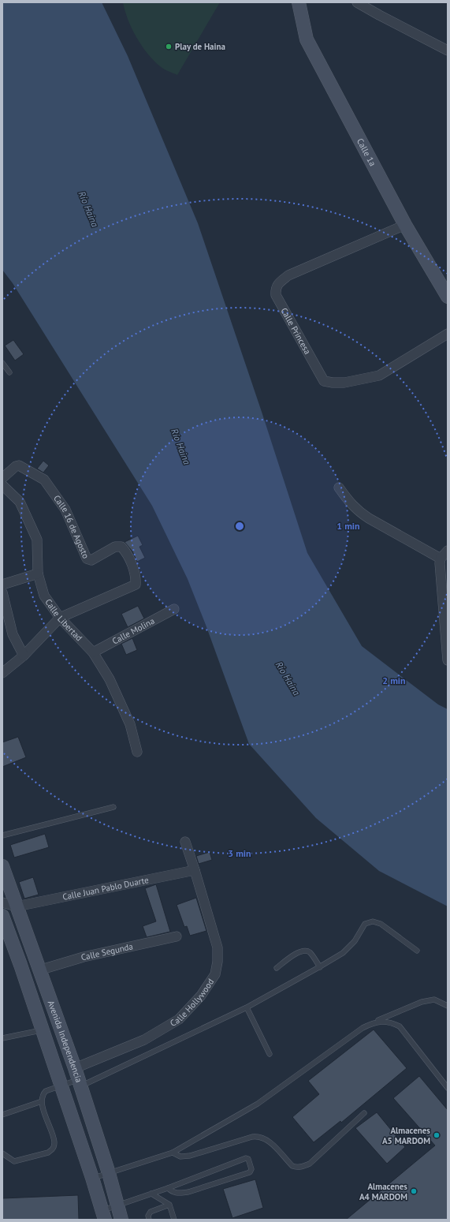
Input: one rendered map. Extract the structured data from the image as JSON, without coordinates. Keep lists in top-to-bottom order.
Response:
{
  "streets": {
    "street": [
      "Calle 1a",
      "Calle Princesa",
      "Calle 16 de Agosto",
      "Calle Libertad",
      "Calle Molina",
      "Calle Juan Pablo Duarte",
      "Calle Segunda",
      "Calle Hollywood",
      "Avenida Independencia"
    ]
  },
  "crossings": [
    ["Calle 1a", "Calle Princesa"],
    ["Calle 16 de Agosto", "Calle Libertad"],
    ["Calle Libertad", "Calle Molina"],
    ["Calle Juan Pablo Duarte", "Calle Hollywood"],
    ["Calle Juan Pablo Duarte", "Avenida Independencia"],
    ["Calle Segunda", "Avenida Independencia"],
    ["Calle Hollywood", "Avenida Independencia"]
  ],
  "water": ["Río Haina"],
  "places": ["Play de Haina", "Almacenes A5 MARDOM", "Almacenes A4 MARDOM"],
  "rings": ["1 min", "2 min", "3 min"]
}
